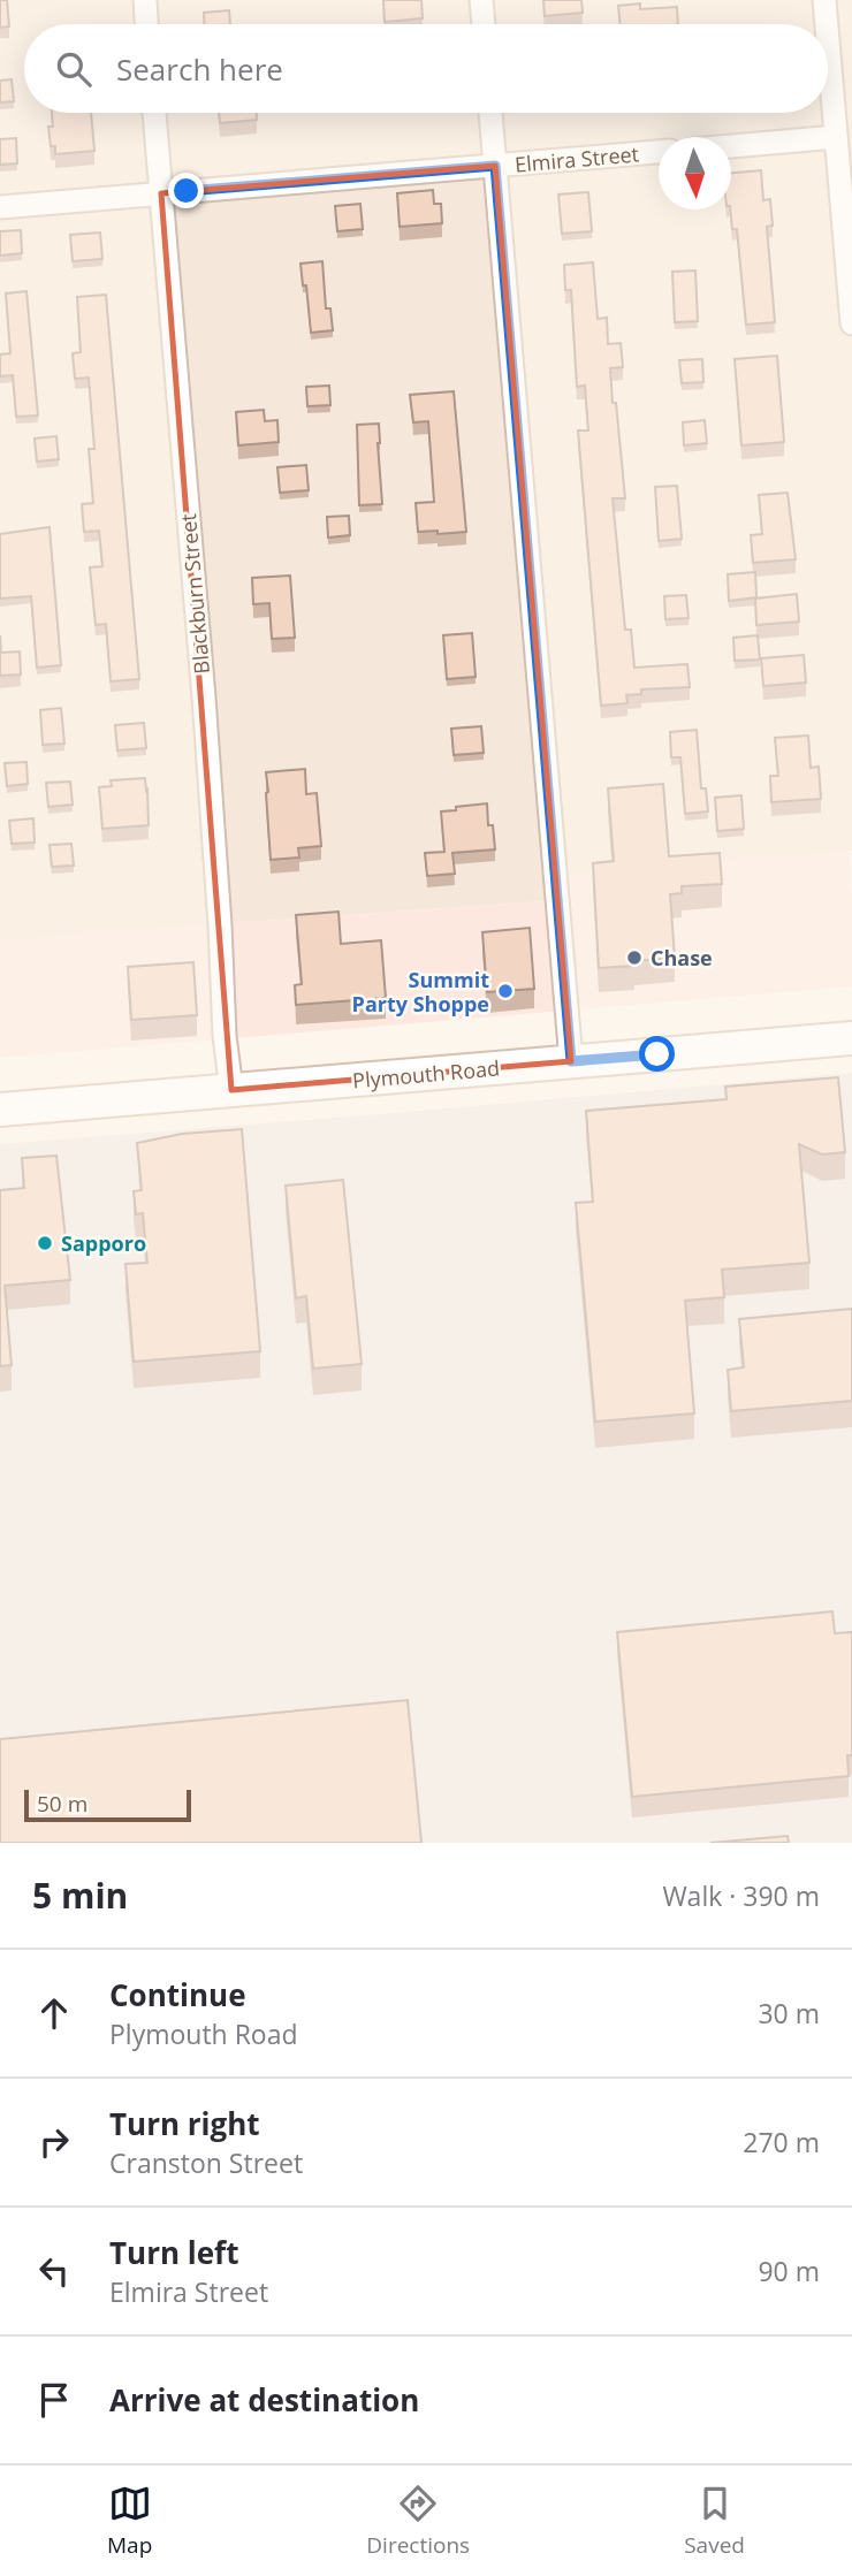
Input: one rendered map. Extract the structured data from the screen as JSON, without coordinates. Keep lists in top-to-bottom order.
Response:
{
  "streets": {
    "main road": ["Plymouth Road"],
    "street": ["Elmira Street", "Blackburn Street"]
  },
  "crossings": [
    ["Elmira Street", "Blackburn Street"],
    ["Blackburn Street", "Plymouth Road"]
  ],
  "places": ["Chase", "Summit Party Shoppe", "Sapporo"],
  "scale_bar": "50 m",
  "north": "bottom",
  "page": {
    "search": "Search here",
    "scale": "50 m",
    "heading": ["5 min", "Walk · 390 m"],
    "list": [
      ["Continue", "Plymouth Road", "30 m"],
      ["Turn right", "Cranston Street", "270 m"],
      ["Turn left", "Elmira Street", "90 m"],
      "Arrive at destination"
    ],
    "nav": ["Map", "Directions", "Saved"]
  }
}
